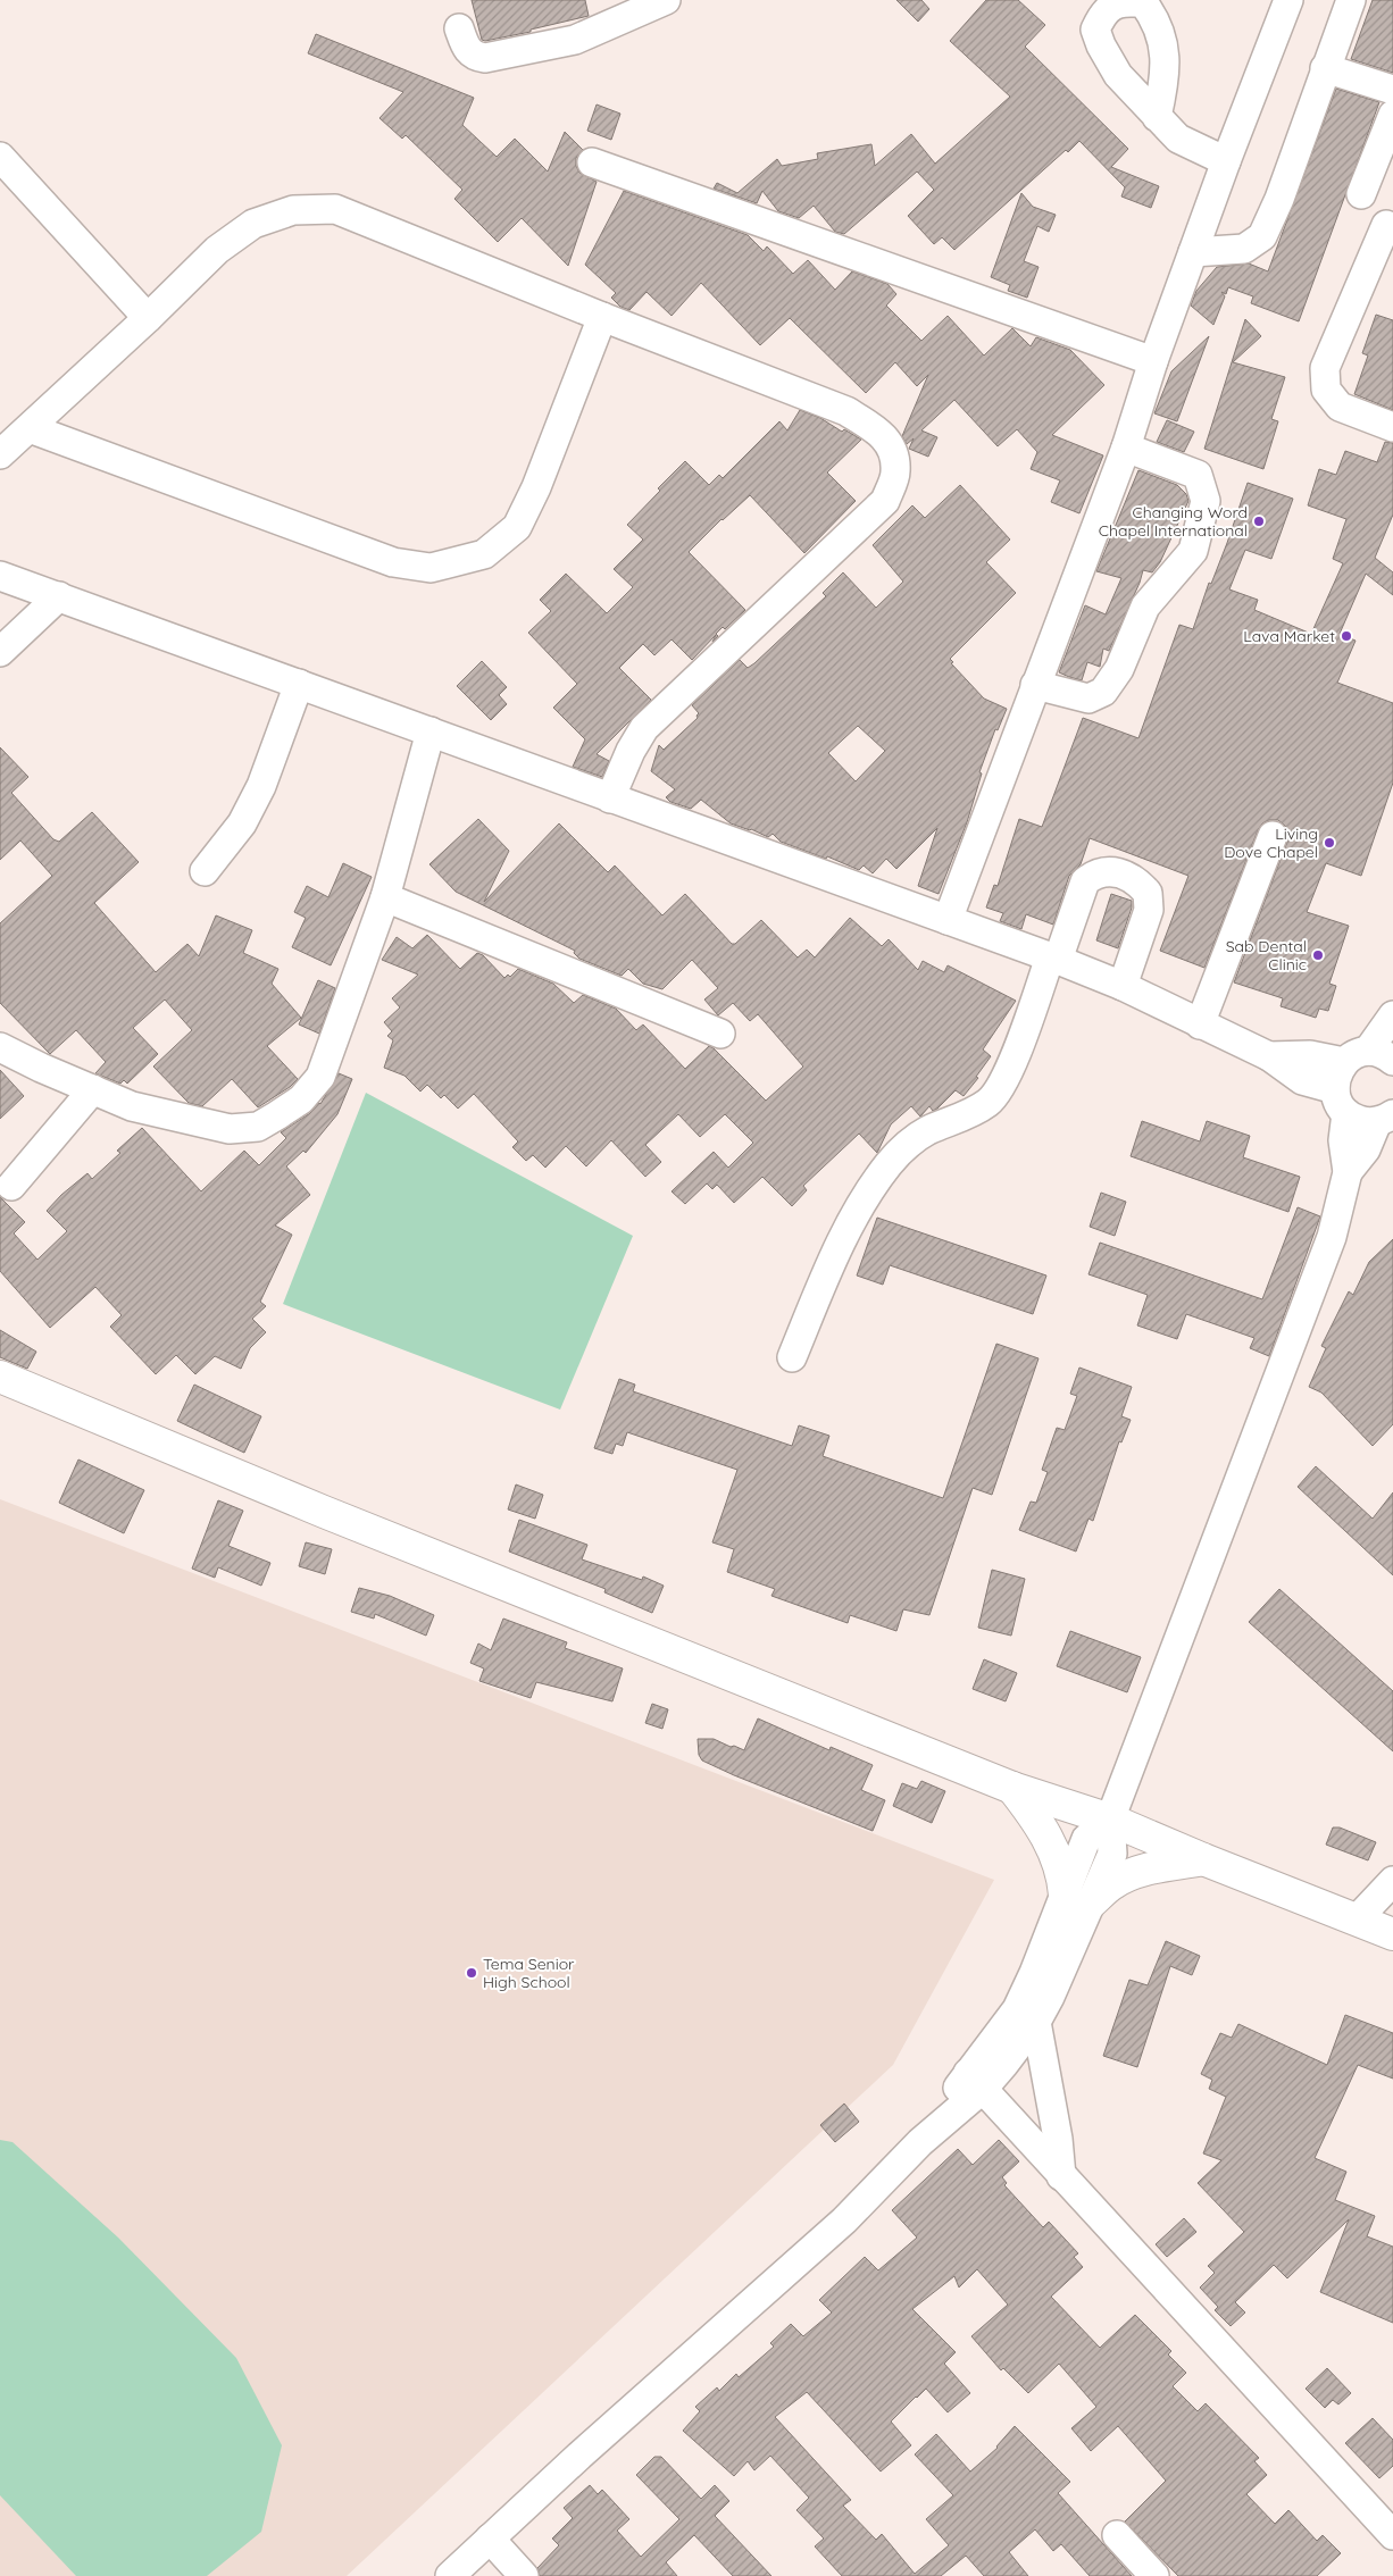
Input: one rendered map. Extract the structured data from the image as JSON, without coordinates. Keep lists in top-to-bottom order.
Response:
{
  "places": [
    "Changing Word Chapel International",
    "Lava Market",
    "Living Dove Chapel",
    "Sab Dental Clinic",
    "Tema Senior High School"
  ]
}
